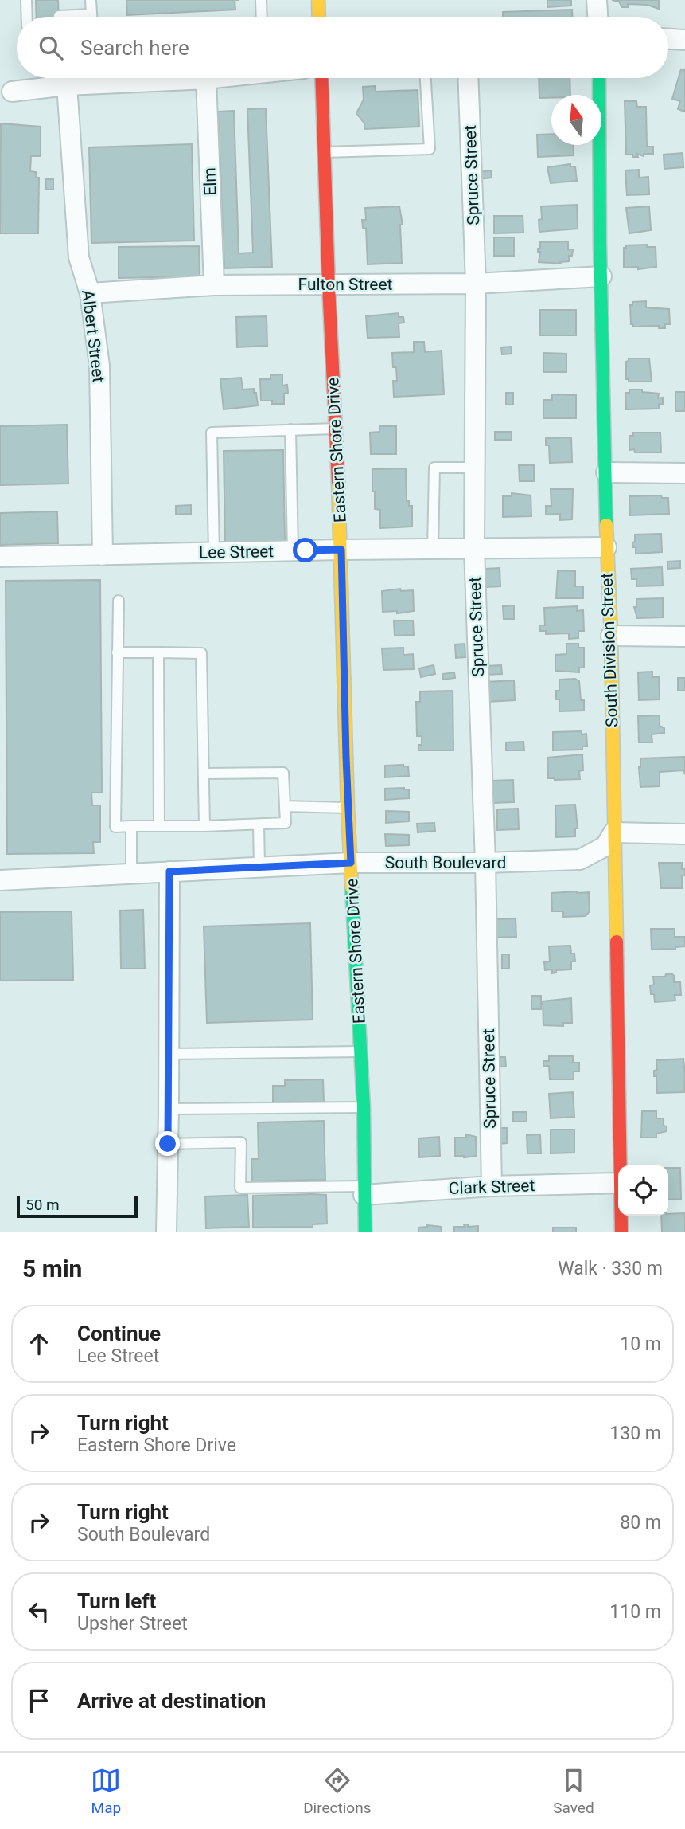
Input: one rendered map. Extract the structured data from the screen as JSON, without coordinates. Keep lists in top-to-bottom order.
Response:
{
  "streets": {
    "street": [
      "Spruce Street",
      "Elm",
      "Fulton Street",
      "Albert Street",
      "Eastern Shore Drive",
      "Lee Street",
      "South Division Street",
      "South Boulevard",
      "Clark Street"
    ]
  },
  "crossings": [
    ["Spruce Street", "Fulton Street"],
    ["Spruce Street", "Lee Street"],
    ["Spruce Street", "South Boulevard"],
    ["Spruce Street", "Clark Street"],
    ["Elm", "Fulton Street"],
    ["Fulton Street", "Albert Street"],
    ["Fulton Street", "Eastern Shore Drive"],
    ["Fulton Street", "South Division Street"],
    ["Albert Street", "Lee Street"],
    ["Eastern Shore Drive", "Lee Street"],
    ["Eastern Shore Drive", "South Boulevard"],
    ["Eastern Shore Drive", "Clark Street"],
    ["Lee Street", "South Division Street"],
    ["South Division Street", "South Boulevard"]
  ],
  "scale_bar": "50 m",
  "north": "top",
  "page": {
    "search": "Search here",
    "scale": "50 m",
    "heading": ["5 min", "Walk · 330 m"],
    "list": [
      ["Continue", "Lee Street", "10 m"],
      ["Turn right", "Eastern Shore Drive", "130 m"],
      ["Turn right", "South Boulevard", "80 m"],
      ["Turn left", "Upsher Street", "110 m"],
      "Arrive at destination"
    ],
    "nav": ["Map", "Directions", "Saved"]
  }
}
